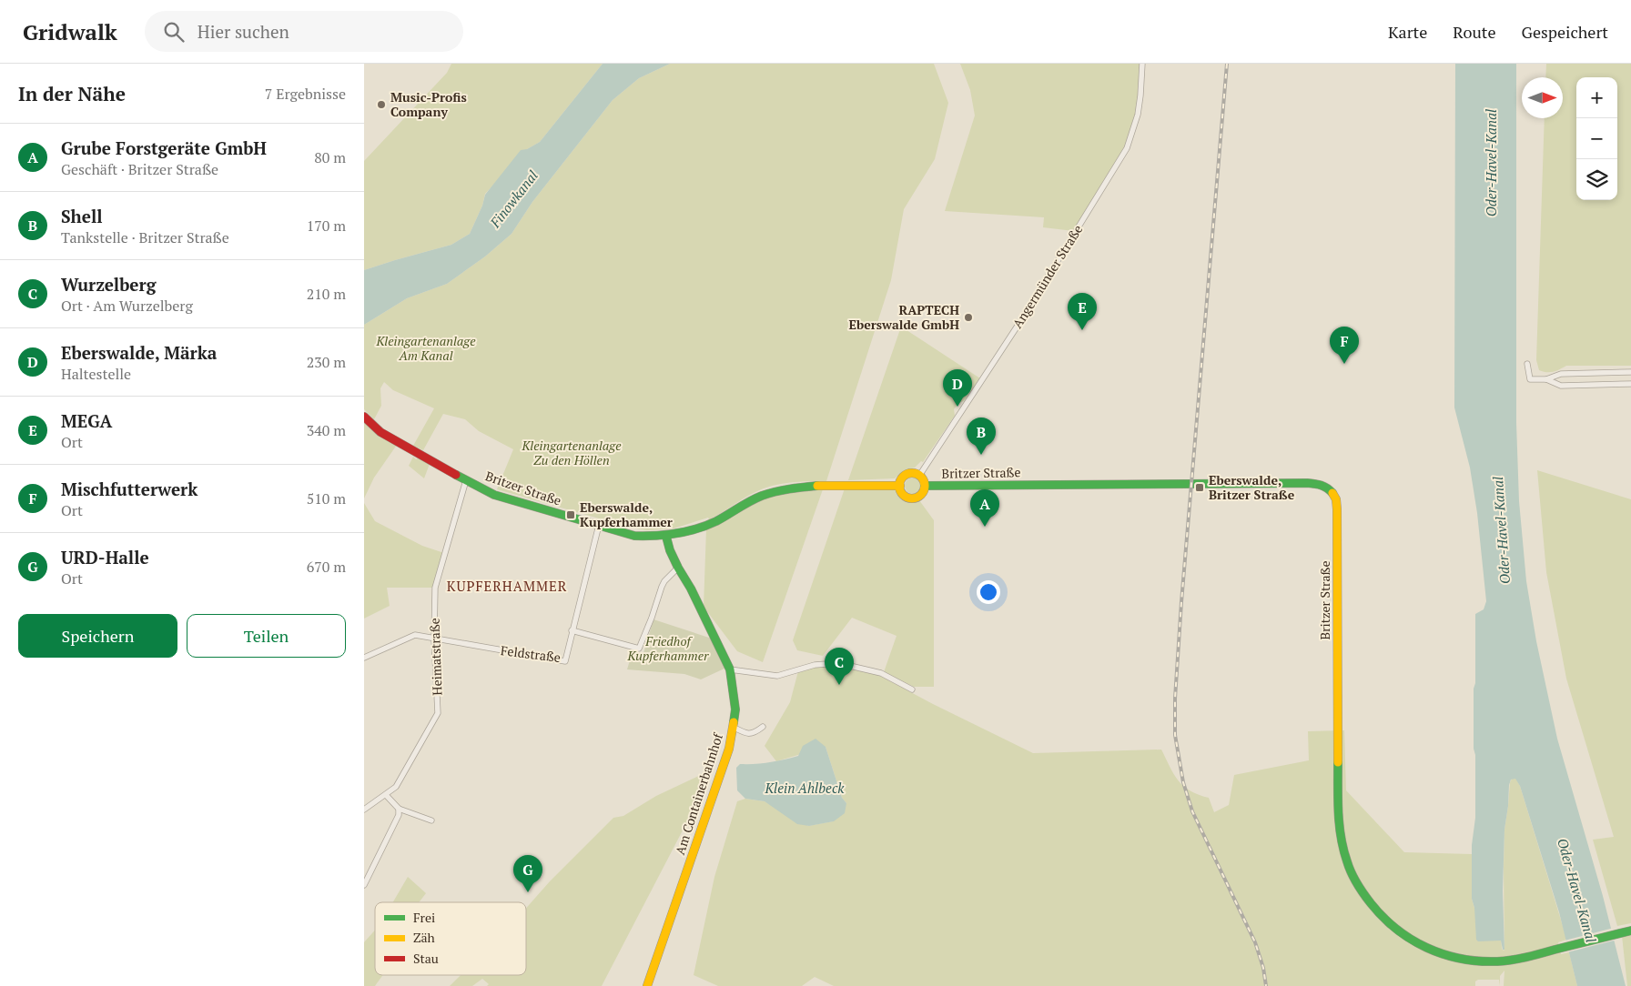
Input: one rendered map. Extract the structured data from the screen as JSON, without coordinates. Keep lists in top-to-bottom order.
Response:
{
  "streets": {
    "main road": ["Britzer Straße", "Am Containerbahnhof"],
    "street": ["Angermünder Straße", "Feldstraße", "Heimatstraße"]
  },
  "crossings": [
    ["Angermünder Straße", "Britzer Straße"],
    ["Britzer Straße", "Feldstraße"],
    ["Britzer Straße", "Heimatstraße"],
    ["Britzer Straße", "Am Containerbahnhof"],
    ["Feldstraße", "Heimatstraße"]
  ],
  "districts": ["KUPFERHAMMER"],
  "water": ["Oder-Havel-Kanal", "Finowkanal", "Klein Ahlbeck"],
  "parks": ["Kleingartenanlage Am Kanal", "Kleingartenanlage Zu den Höllen", "Friedhof Kupferhammer"],
  "places": {
    "other": ["Music-Profis Company", "RAPTECH Eberswalde GmbH"],
    "transit": ["Eberswalde, Britzer Straße", "Eberswalde, Kupferhammer"]
  },
  "legend": ["Frei", "Zäh", "Stau"],
  "north": "right",
  "page": {
    "header": "Gridwalk",
    "search": "Hier suchen",
    "nav": ["Karte", "Route", "Gespeichert"],
    "heading": ["In der Nähe", "7 Ergebnisse"],
    "map_buttons": ["+", "−"],
    "list": [
      {
        "mark": "A",
        "name": "Grube Forstgeräte GmbH",
        "note": "Geschäft · Britzer Straße",
        "value": "80 m"
      },
      {
        "mark": "B",
        "name": "Shell",
        "note": "Tankstelle · Britzer Straße",
        "value": "170 m"
      },
      {
        "mark": "C",
        "name": "Wurzelberg",
        "note": "Ort · Am Wurzelberg",
        "value": "210 m"
      },
      {
        "mark": "D",
        "name": "Eberswalde, Märka",
        "note": "Haltestelle",
        "value": "230 m"
      },
      {
        "mark": "E",
        "name": "MEGA",
        "note": "Ort",
        "value": "340 m"
      },
      {
        "mark": "F",
        "name": "Mischfutterwerk",
        "note": "Ort",
        "value": "510 m"
      },
      {
        "mark": "G",
        "name": "URD-Halle",
        "note": "Ort",
        "value": "670 m"
      }
    ],
    "pins": [
      "E",
      "F",
      "D",
      "B",
      "A",
      "C",
      "G"
    ],
    "buttons": ["Speichern", "Teilen"]
  }
}
